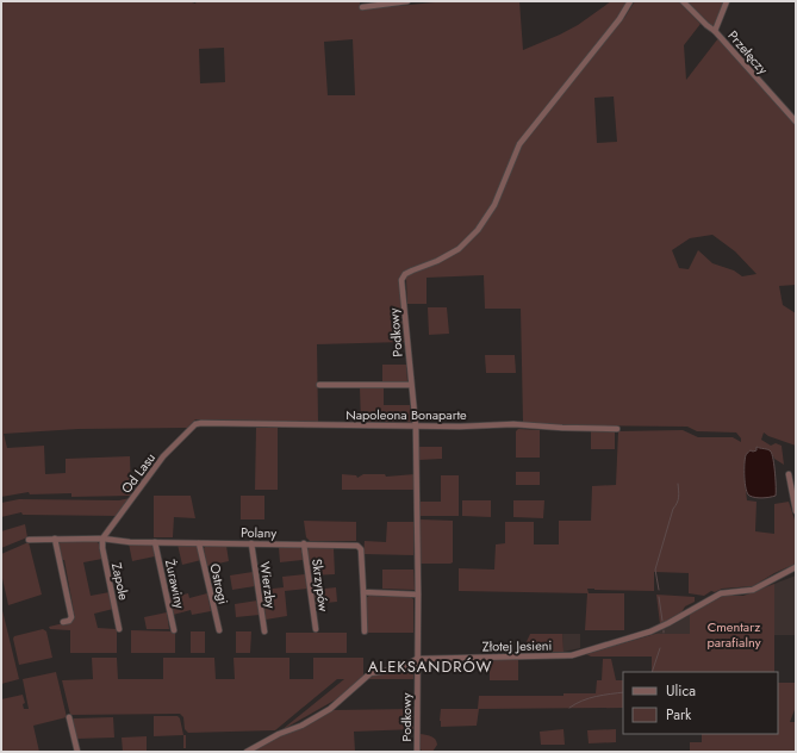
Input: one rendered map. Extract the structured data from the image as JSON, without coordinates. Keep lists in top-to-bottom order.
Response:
{
  "streets": {
    "street": [
      "Przełęczy",
      "Podkowy",
      "Napoleona Bonaparte",
      "Od Lasu",
      "Polany",
      "Zapole",
      "Żurawiny",
      "Ostrogi",
      "Wierzby",
      "Skrzypów",
      "Złotej Jesieni"
    ]
  },
  "crossings": [
    ["Podkowy", "Napoleona Bonaparte"],
    ["Podkowy", "Złotej Jesieni"],
    ["Napoleona Bonaparte", "Od Lasu"],
    ["Od Lasu", "Polany"],
    ["Od Lasu", "Zapole"],
    ["Polany", "Zapole"],
    ["Polany", "Żurawiny"],
    ["Polany", "Ostrogi"],
    ["Polany", "Wierzby"],
    ["Polany", "Skrzypów"]
  ],
  "districts": ["ALEKSANDRÓW"],
  "parks": ["Cmentarz parafialny"],
  "legend": ["Ulica", "Park"]
}
